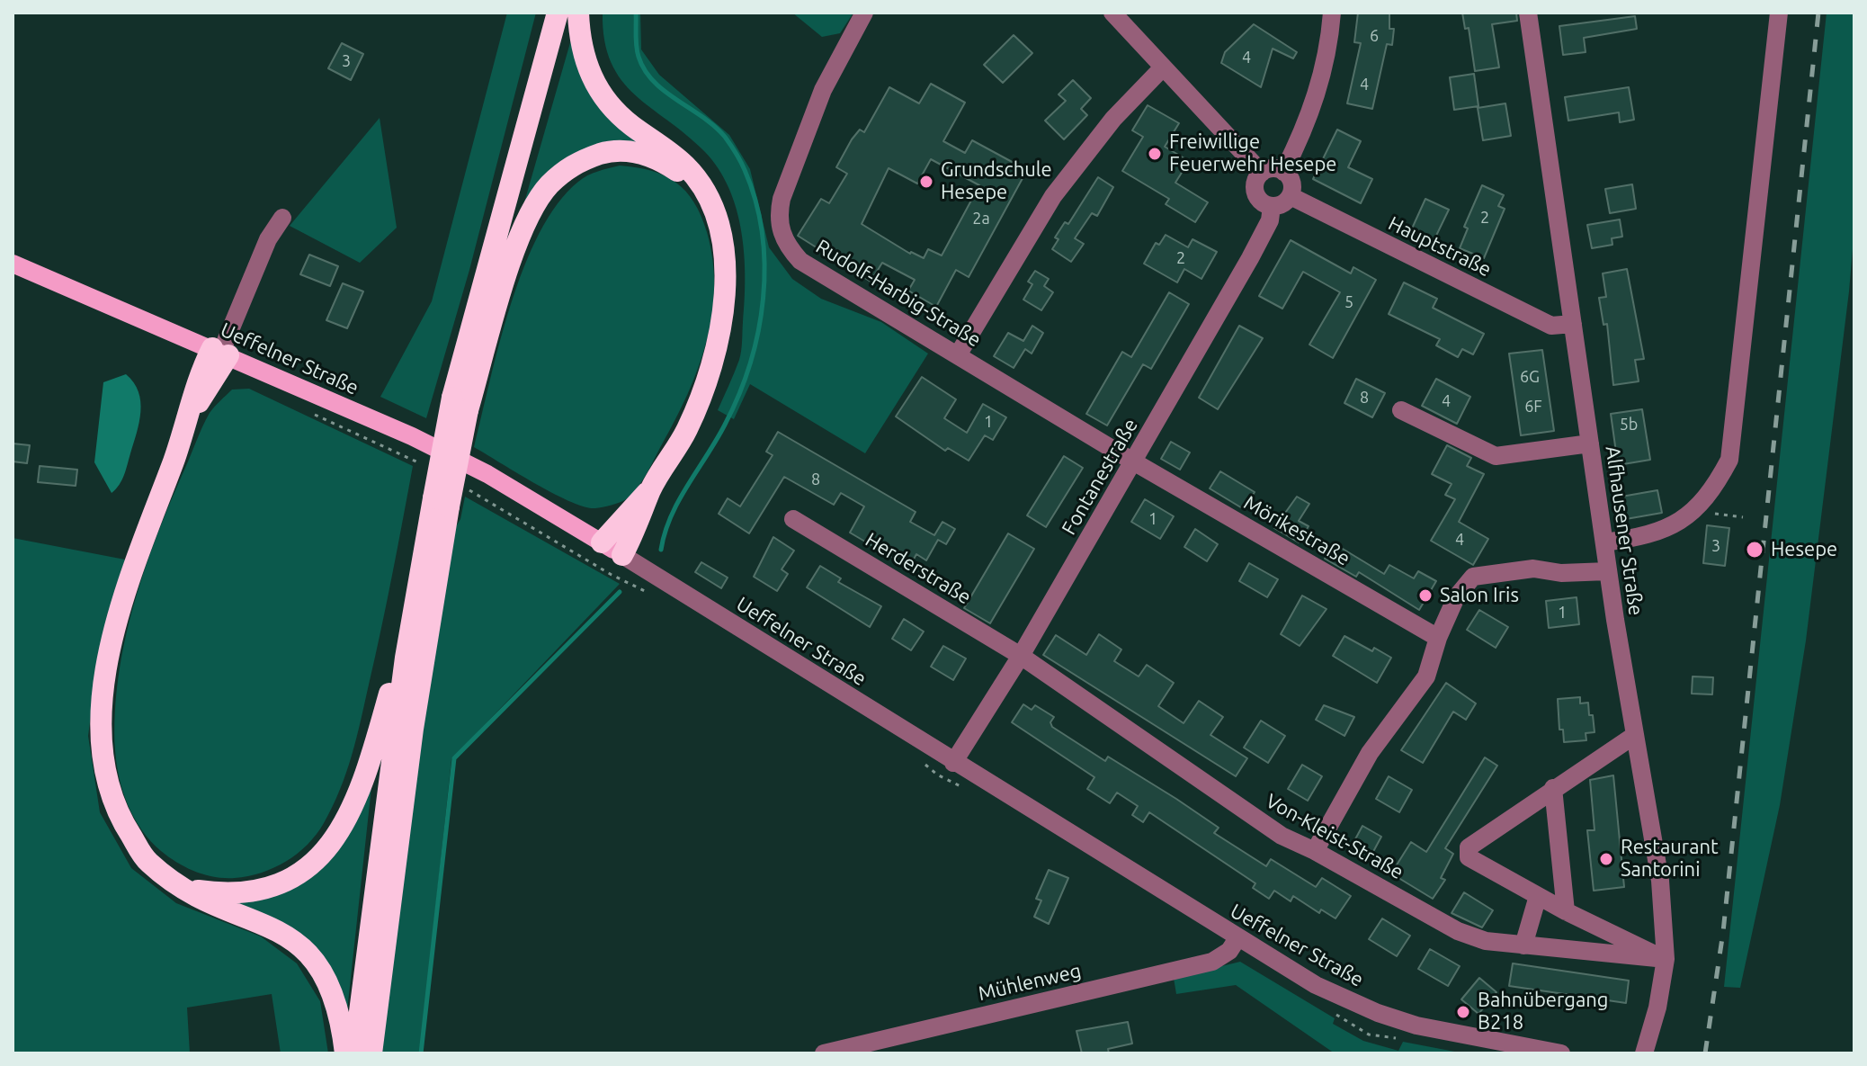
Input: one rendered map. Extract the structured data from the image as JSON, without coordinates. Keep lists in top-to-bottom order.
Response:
{
  "streets": {
    "main road": ["Ueffelner Straße"],
    "street": [
      "Hauptstraße",
      "Rudolf-Harbig-Straße",
      "Fontanestraße",
      "Mörikestraße",
      "Alfhausener Straße",
      "Herderstraße",
      "Von-Kleist-Straße",
      "Mühlenweg"
    ]
  },
  "crossings": [
    ["Hauptstraße", "Fontanestraße"],
    ["Hauptstraße", "Alfhausener Straße"],
    ["Rudolf-Harbig-Straße", "Fontanestraße"],
    ["Rudolf-Harbig-Straße", "Mörikestraße"],
    ["Ueffelner Straße", "Fontanestraße"],
    ["Ueffelner Straße", "Mühlenweg"],
    ["Fontanestraße", "Mörikestraße"],
    ["Fontanestraße", "Herderstraße"],
    ["Fontanestraße", "Von-Kleist-Straße"],
    ["Alfhausener Straße", "Von-Kleist-Straße"],
    ["Herderstraße", "Von-Kleist-Straße"]
  ],
  "places": [
    "Freiwillige Feuerwehr Hesepe",
    "Grundschule Hesepe",
    "Hesepe",
    "Salon Iris",
    "Restaurant Santorini",
    "Bahnübergang B218"
  ],
  "house_numbers": [
    "6",
    "4",
    "3",
    "4",
    "2",
    "2a",
    "2",
    "5",
    "6G",
    "8",
    "4",
    "6F",
    "1",
    "5b",
    "8",
    "1",
    "4",
    "3",
    "1"
  ]
}
